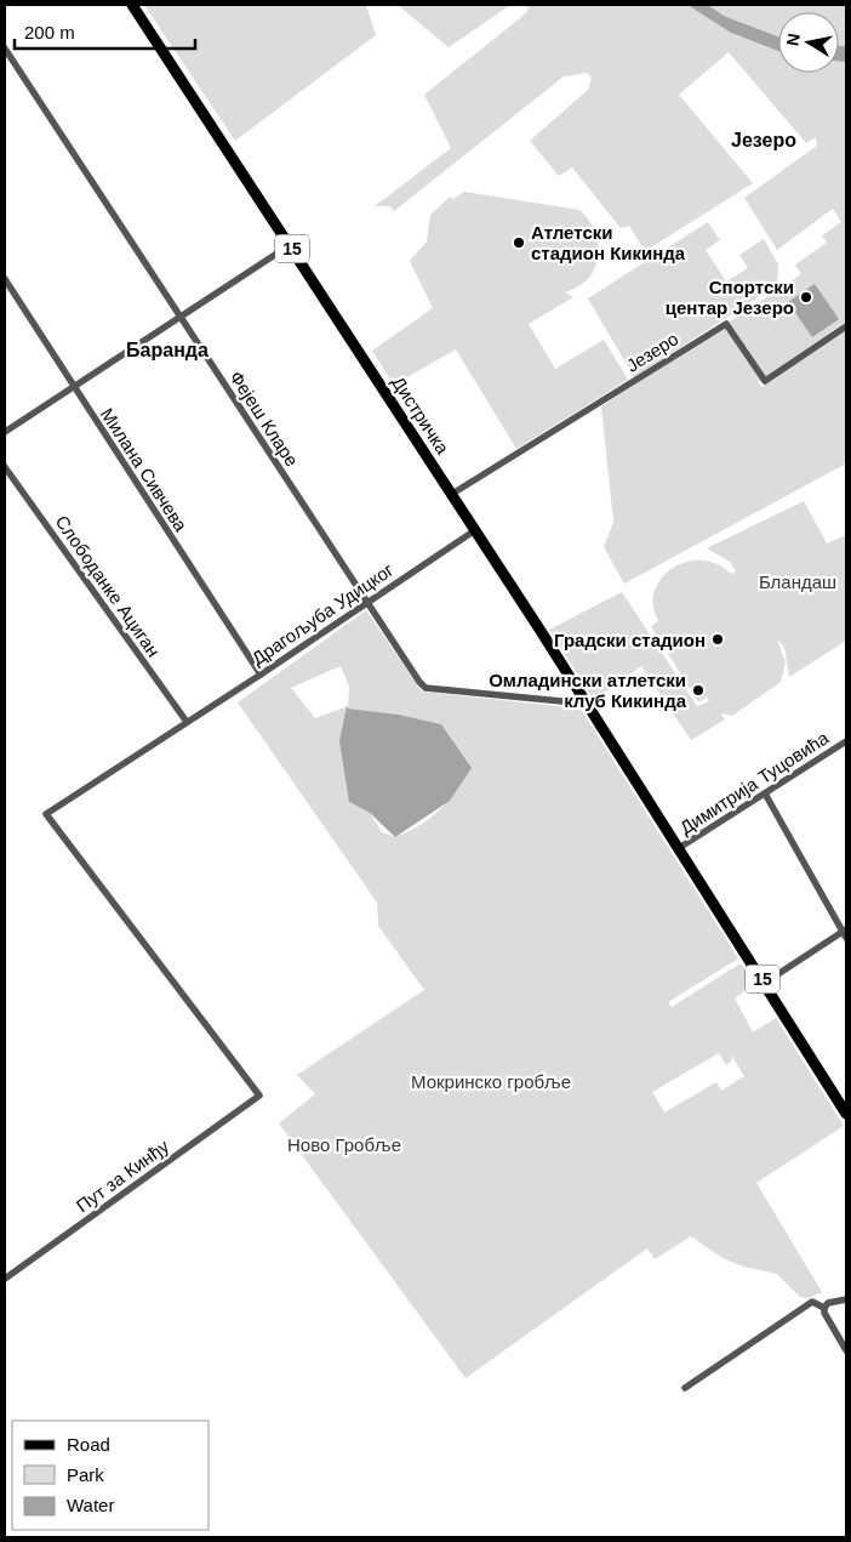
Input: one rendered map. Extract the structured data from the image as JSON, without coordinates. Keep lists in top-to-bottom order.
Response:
{
  "streets": {
    "main road": ["15", "Дистричка"],
    "street": [
      "Језеро",
      "Фејеш Кларе",
      "Милана Сивчева",
      "Слободанке Ациган",
      "Драгољуба Удицког",
      "Димитрија Туцовића",
      "Пут за Кинђу"
    ]
  },
  "crossings": [
    ["15", "Дистричка"],
    ["15", "Димитрија Туцовића"],
    ["Језеро", "Дистричка"],
    ["Дистричка", "Фејеш Кларе"],
    ["Дистричка", "Драгољуба Удицког"],
    ["Дистричка", "Димитрија Туцовића"],
    ["Фејеш Кларе", "Драгољуба Удицког"],
    ["Милана Сивчева", "Драгољуба Удицког"],
    ["Слободанке Ациган", "Драгољуба Удицког"],
    ["Драгољуба Удицког", "Пут за Кинђу"]
  ],
  "districts": ["Језеро", "Баранда"],
  "parks": ["Бландаш", "Мокринско гробље", "Ново Гробље"],
  "places": [
    "Атлетски стадион Кикинда",
    "Спортски центар Језеро",
    "Градски стадион",
    "Омладински атлетски клуб Кикинда"
  ],
  "legend": ["Road", "Park", "Water"],
  "scale_bar": "200 m",
  "north": "left"
}
